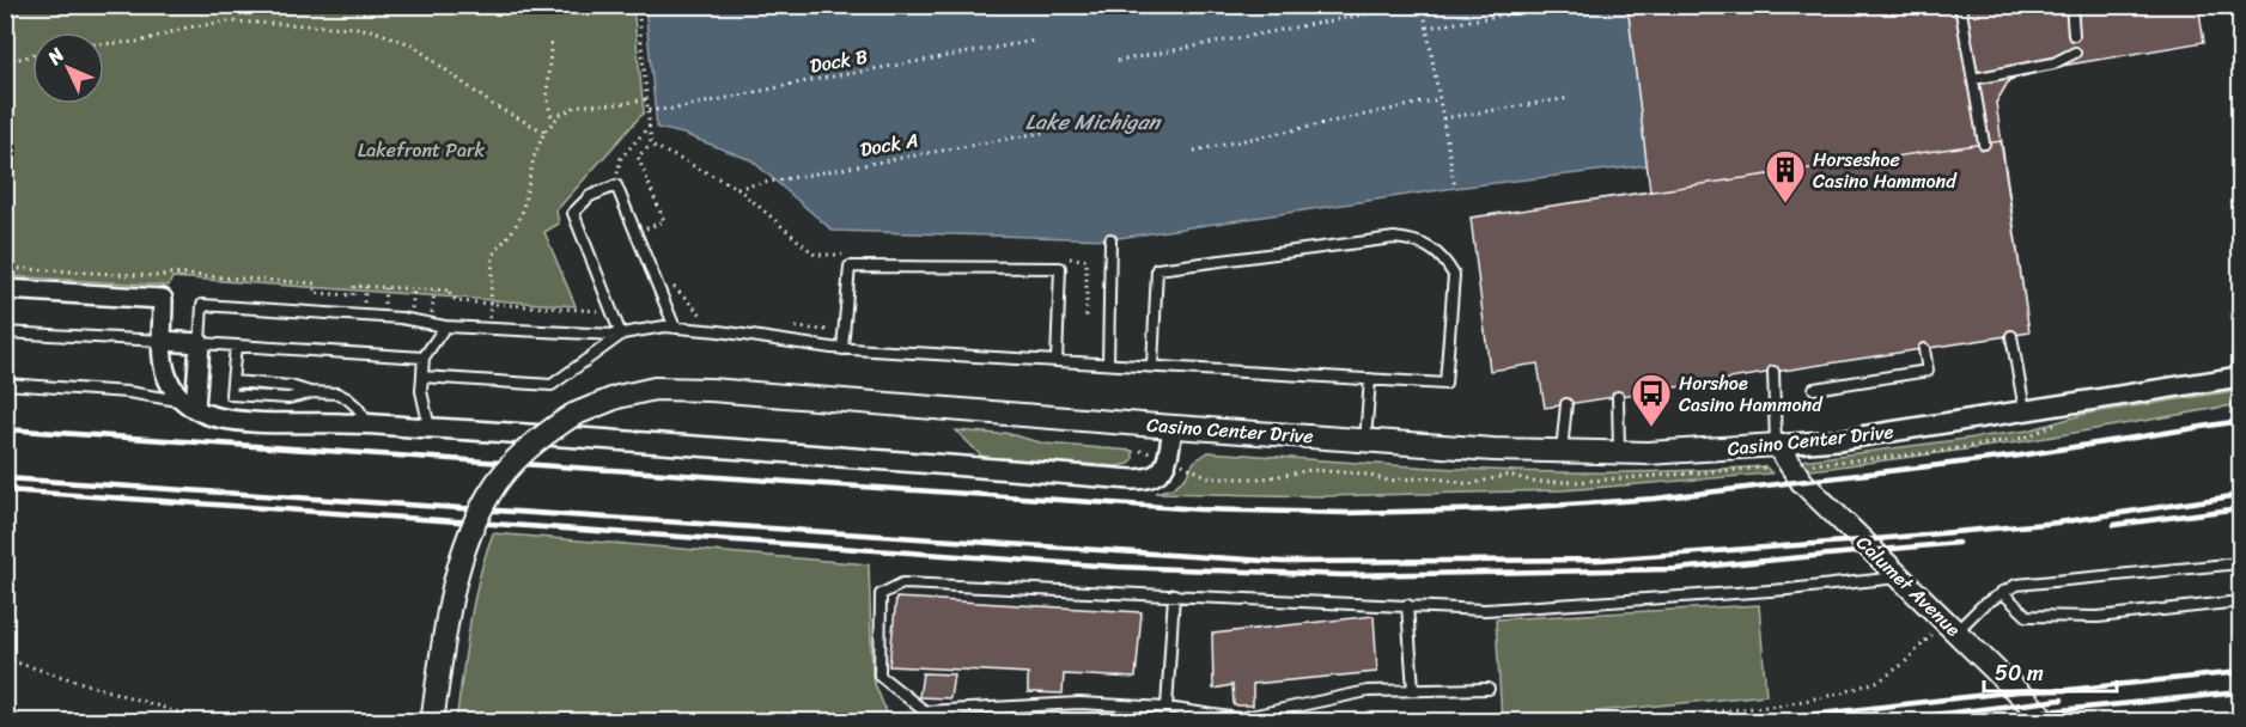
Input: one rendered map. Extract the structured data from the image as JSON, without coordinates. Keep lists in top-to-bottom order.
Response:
{
  "streets": {
    "street": ["Casino Center Drive", "Calumet Avenue"],
    "path": ["Dock B", "Dock A"]
  },
  "crossings": [
    ["Casino Center Drive", "Calumet Avenue"]
  ],
  "water": ["Lake Michigan"],
  "parks": ["Lakefront Park"],
  "places": {
    "building": ["Horseshoe Casino Hammond"],
    "bus stop": ["Horshoe Casino Hammond"]
  },
  "scale_bar": "50 m",
  "north": "top left"
}
